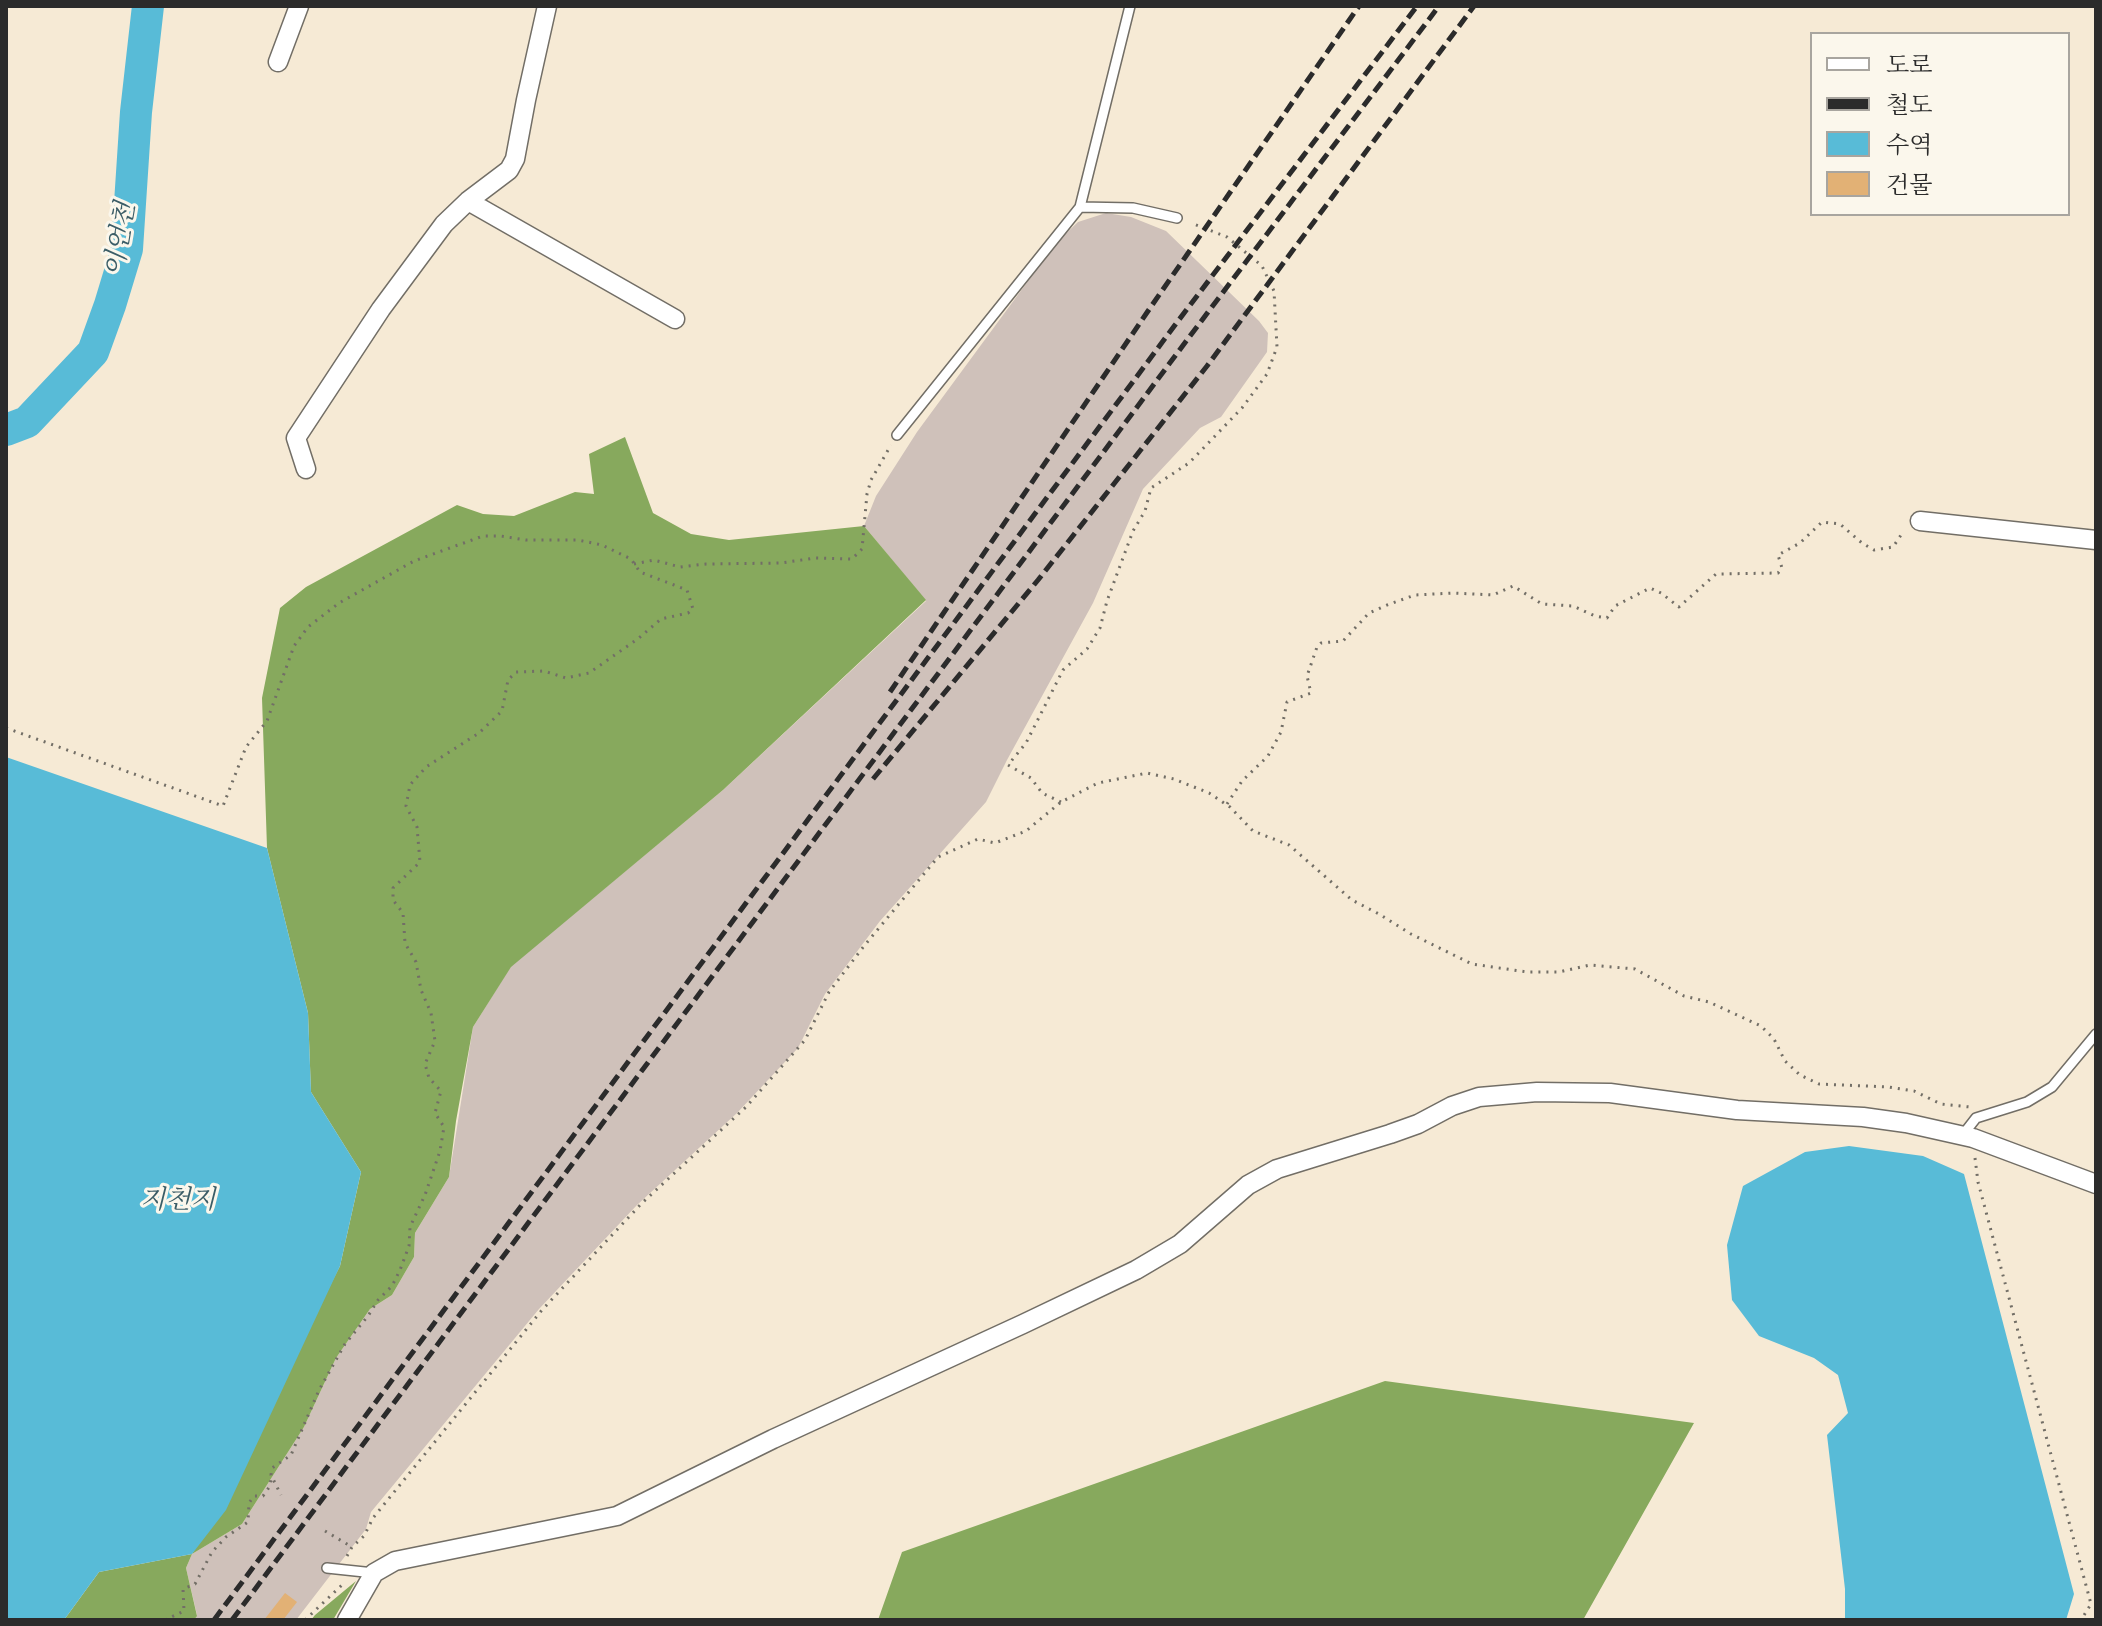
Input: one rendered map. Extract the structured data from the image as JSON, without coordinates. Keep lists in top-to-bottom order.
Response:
{
  "water": ["이언천", "지천지"],
  "legend": [
    "도로",
    "철도",
    "수역",
    "건물"
  ]
}
